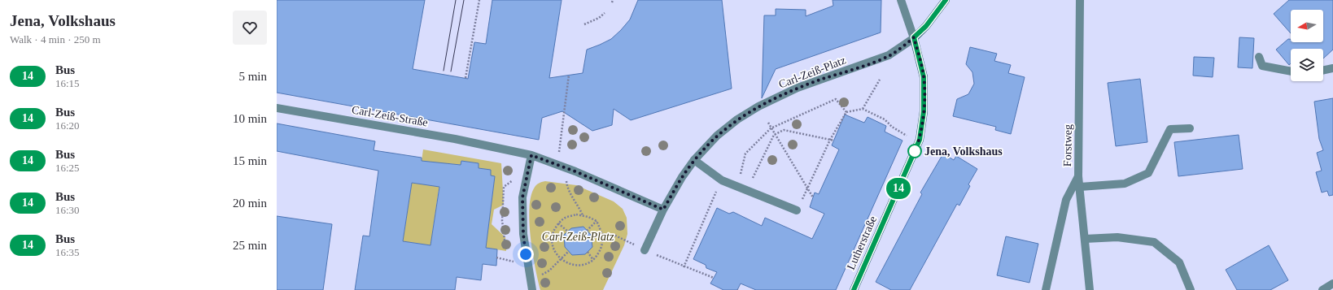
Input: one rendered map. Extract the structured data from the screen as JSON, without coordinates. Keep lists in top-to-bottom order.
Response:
{
  "streets": {
    "street": [
      "Carl-Zeiß-Platz",
      "Carl-Zeiß-Straße",
      "Forstweg",
      "Lutherstraße"
    ]
  },
  "crossings": [
    ["Carl-Zeiß-Platz", "Lutherstraße"]
  ],
  "parks": ["Carl-Zeiß-Platz"],
  "places": ["Jena, Volkshaus"],
  "lines": ["bus line 14"],
  "north": "left",
  "page": {
    "heading": ["Jena, Volkshaus", "Walk · 4 min · 250 m"],
    "on_map": "14",
    "list": [
      {
        "mark": "14",
        "name": "Bus",
        "note": "16:15",
        "value": "5 min"
      },
      {
        "mark": "14",
        "name": "Bus",
        "note": "16:20",
        "value": "10 min"
      },
      {
        "mark": "14",
        "name": "Bus",
        "note": "16:25",
        "value": "15 min"
      },
      {
        "mark": "14",
        "name": "Bus",
        "note": "16:30",
        "value": "20 min"
      },
      {
        "mark": "14",
        "name": "Bus",
        "note": "16:35",
        "value": "25 min"
      }
    ]
  }
}
